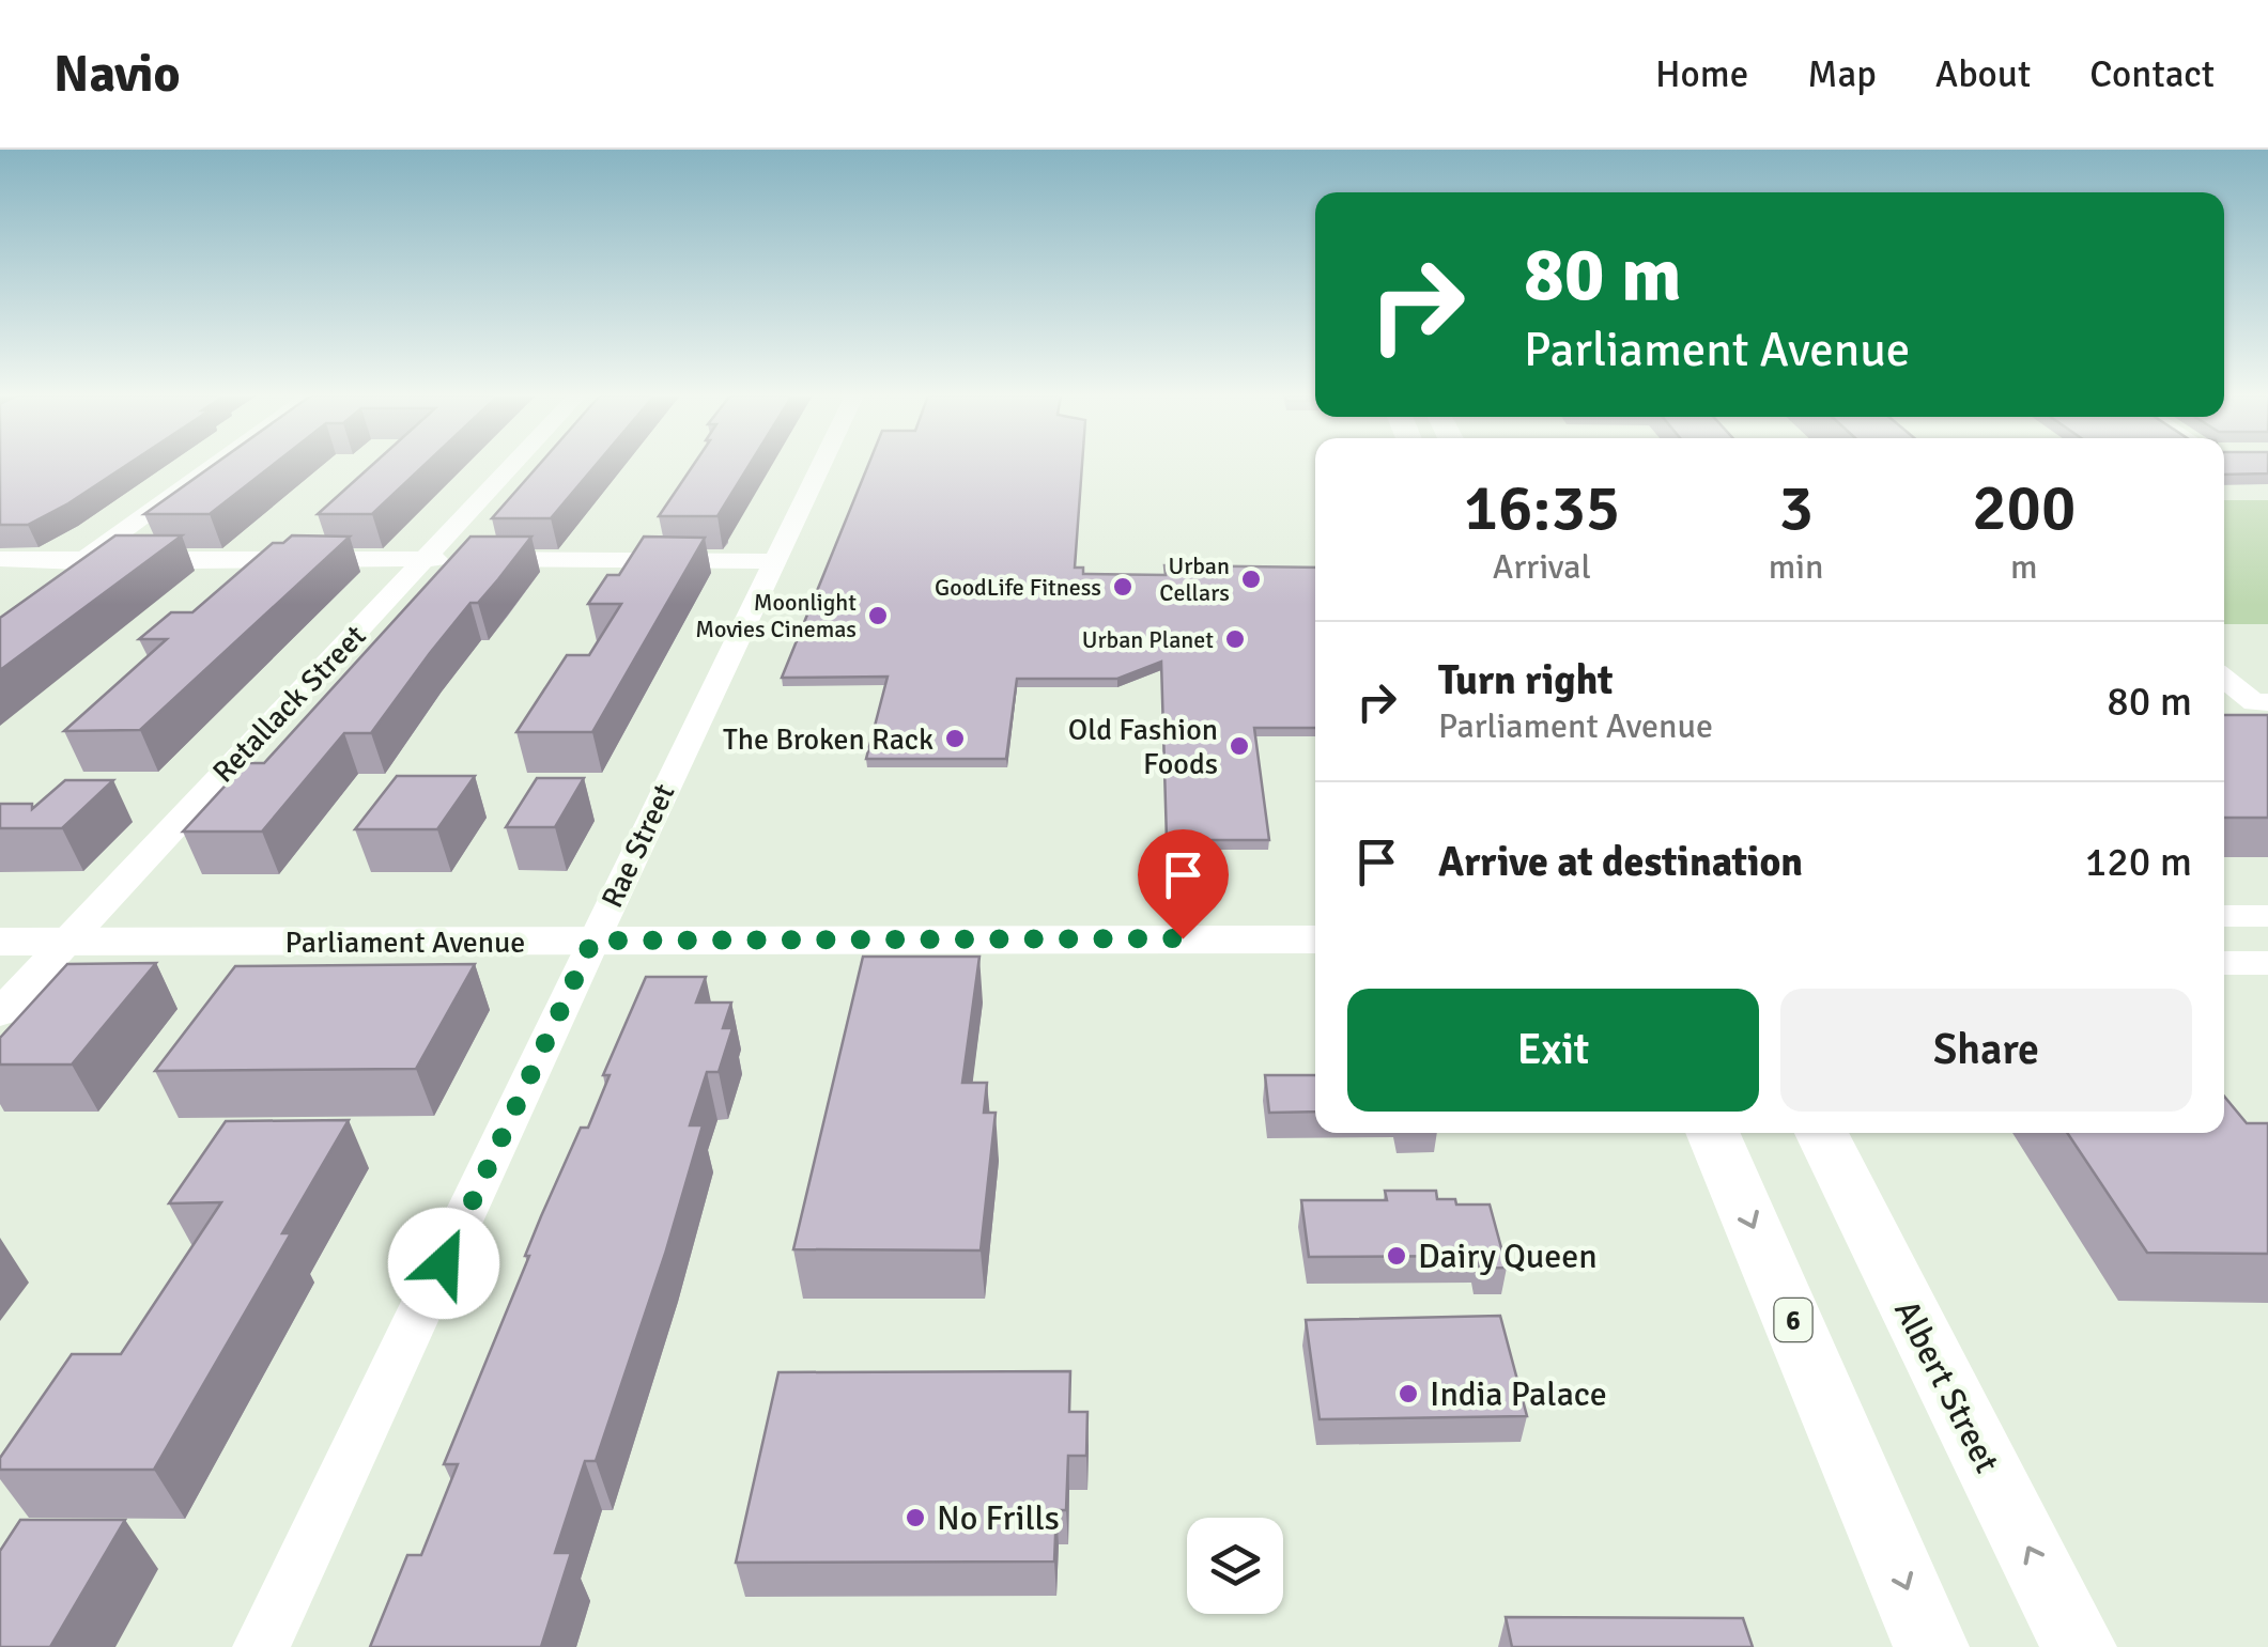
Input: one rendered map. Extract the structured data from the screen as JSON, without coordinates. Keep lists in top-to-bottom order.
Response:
{
  "streets": {
    "main road": ["Parliament Avenue", "6", "Albert Street"],
    "street": ["Retallack Street", "Rae Street"]
  },
  "crossings": [
    ["Retallack Street", "Parliament Avenue"],
    ["Rae Street", "Parliament Avenue"]
  ],
  "places": [
    "Urban Cellars",
    "GoodLife Fitness",
    "Moonlight Movies Cinemas",
    "Urban Planet",
    "The Broken Rack",
    "Old Fashion Foods",
    "Dairy Queen",
    "India Palace",
    "No Frills"
  ],
  "page": {
    "header": "Navio",
    "nav": [
      "Home",
      "Map",
      "About",
      "Contact"
    ],
    "turn": ["80 m", "Parliament Avenue"],
    "eta": [
      "16:35",
      "Arrival",
      "3",
      "min",
      "200",
      "m"
    ],
    "list": [
      {
        "name": "Turn right",
        "note": "Parliament Avenue",
        "value": "80 m"
      },
      {
        "name": "Arrive at destination",
        "value": "120 m"
      }
    ],
    "buttons": ["Exit", "Share"]
  }
}
